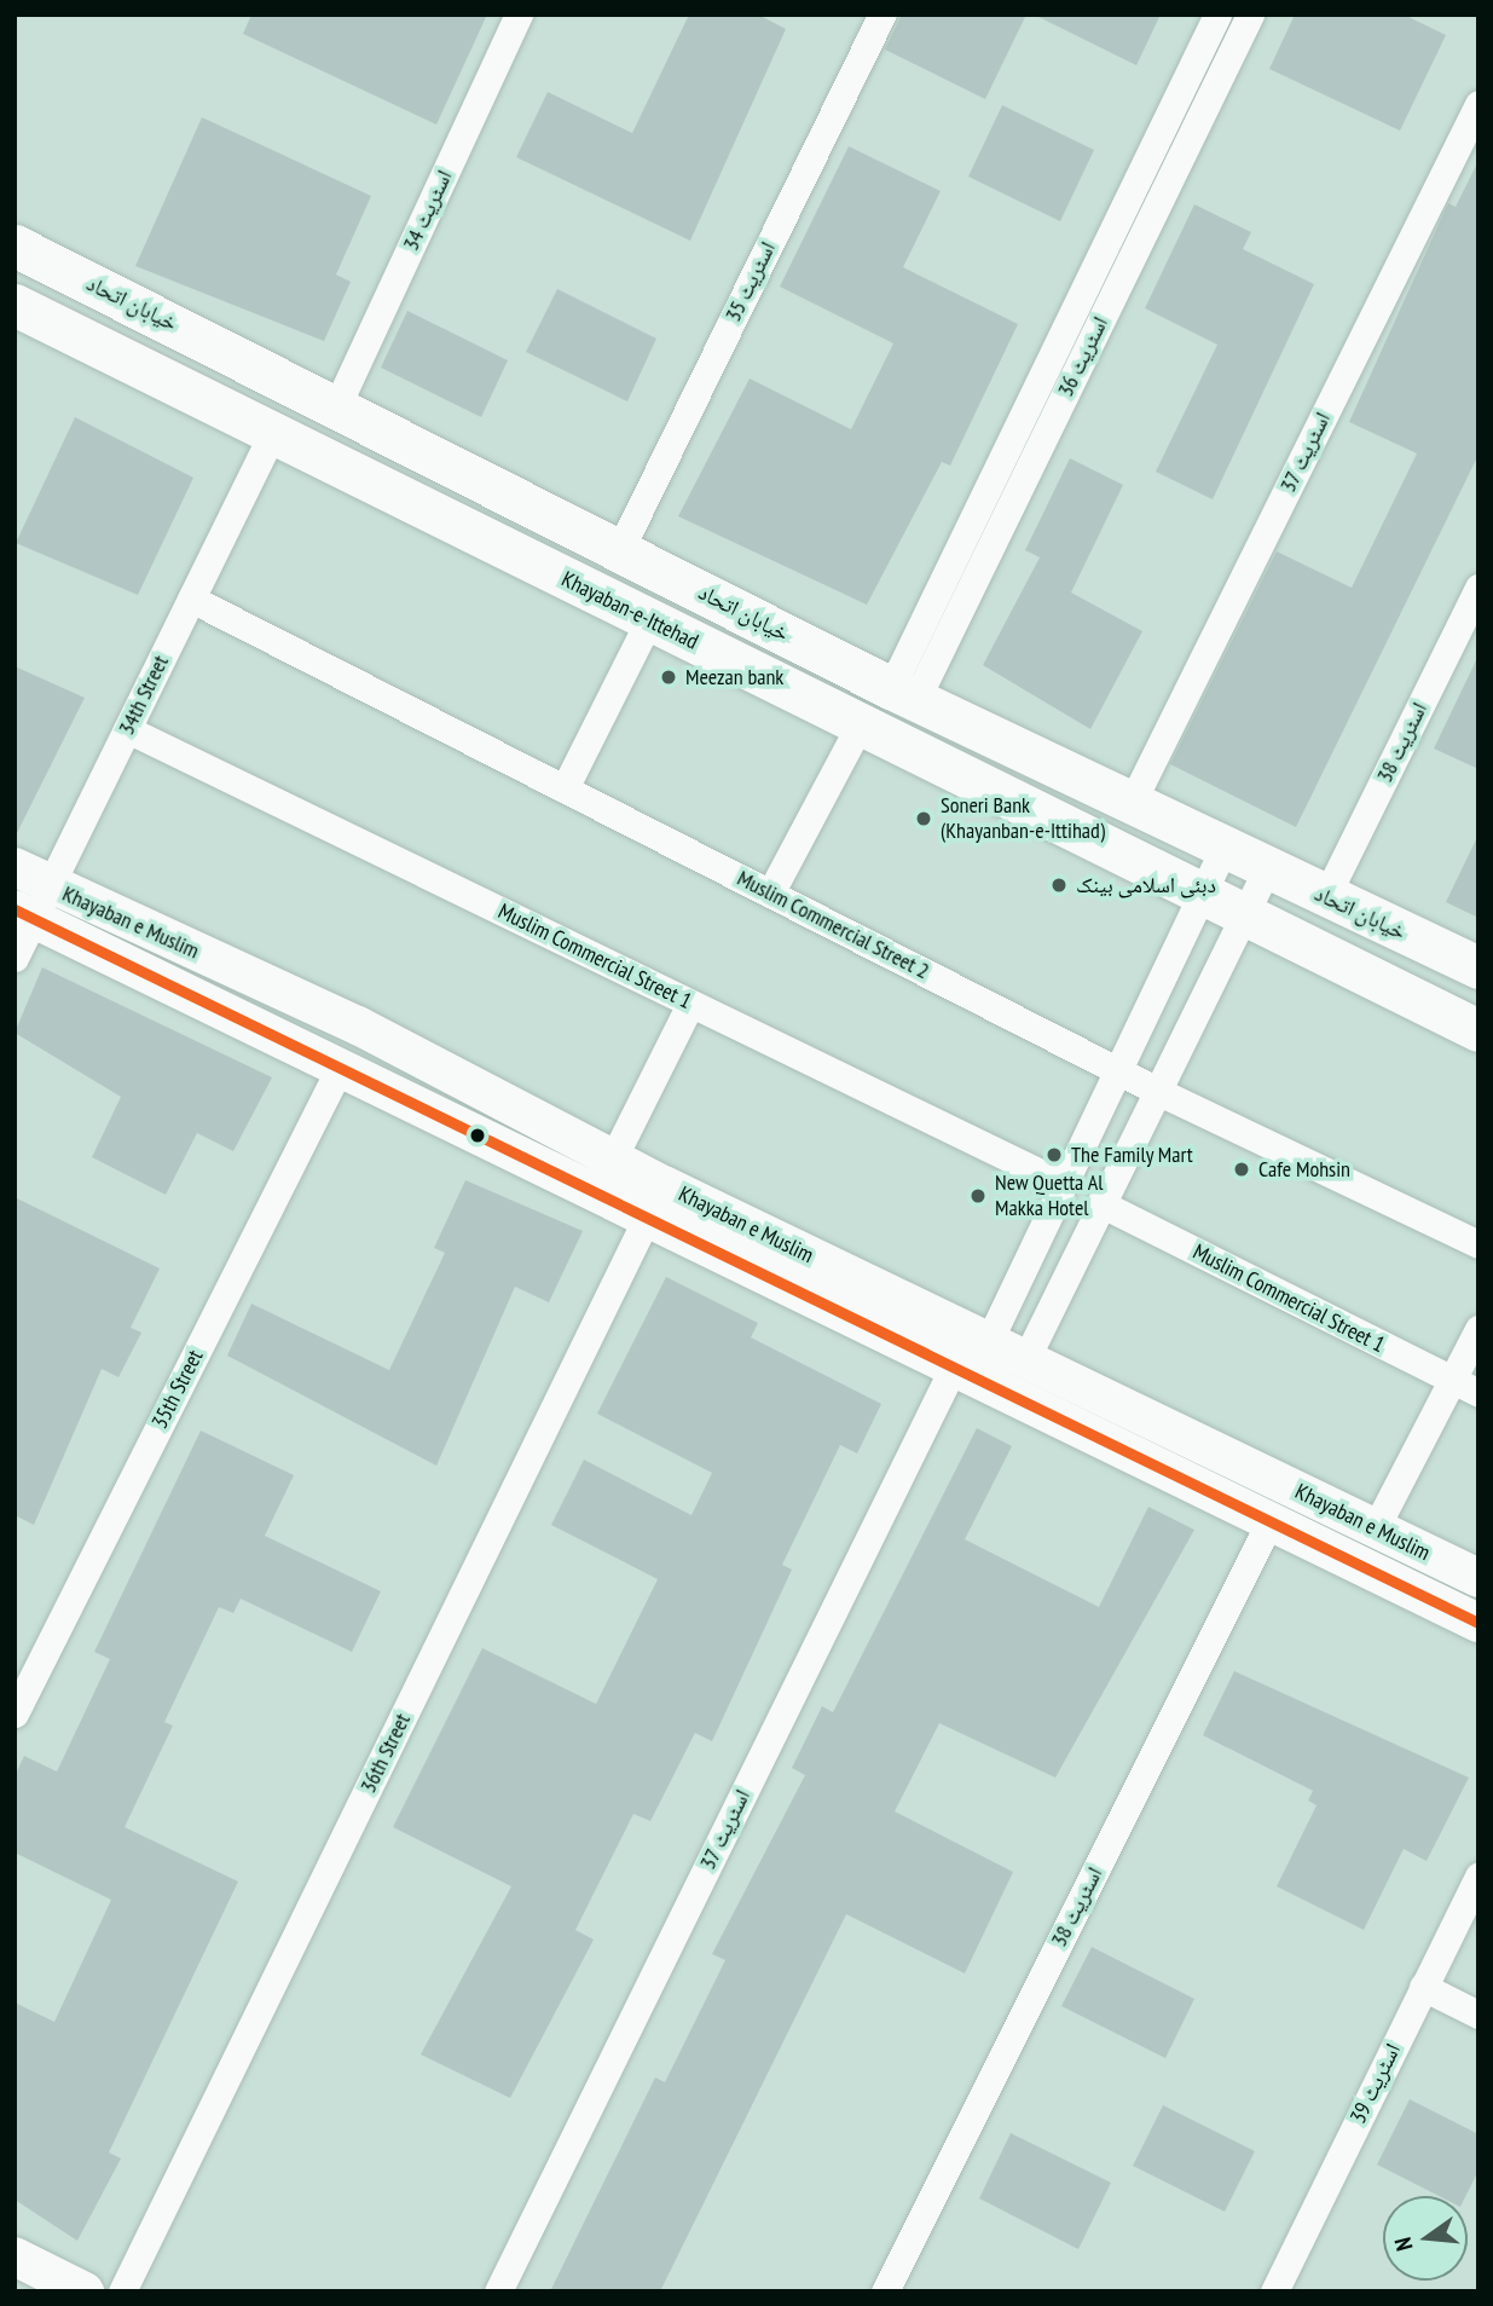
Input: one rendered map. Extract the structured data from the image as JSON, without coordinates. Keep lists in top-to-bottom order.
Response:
{
  "streets": {
    "main road": ["خیابان اتحاد", "Khayaban-e-Ittehad"],
    "street": [
      "اسٹریٹ 34",
      "اسٹریٹ 35",
      "اسٹریٹ 36",
      "اسٹریٹ 37",
      "34th Street",
      "اسٹریٹ 38",
      "Khayaban e Muslim",
      "Muslim Commercial Street 2",
      "Muslim Commercial Street 1",
      "35th Street",
      "36th Street",
      "اسٹریٹ 39"
    ]
  },
  "crossings": [
    ["اسٹریٹ 34", "خیابان اتحاد"],
    ["اسٹریٹ 35", "خیابان اتحاد"],
    ["خیابان اتحاد", "اسٹریٹ 36"],
    ["خیابان اتحاد", "اسٹریٹ 37"],
    ["خیابان اتحاد", "اسٹریٹ 38"],
    ["اسٹریٹ 37", "Khayaban e Muslim"],
    ["Khayaban-e-Ittehad", "34th Street"],
    ["34th Street", "Khayaban e Muslim"],
    ["34th Street", "Muslim Commercial Street 2"],
    ["34th Street", "Muslim Commercial Street 1"],
    ["اسٹریٹ 38", "Khayaban e Muslim"],
    ["Khayaban e Muslim", "35th Street"],
    ["Khayaban e Muslim", "36th Street"]
  ],
  "places": [
    "Meezan bank",
    "Soneri Bank (Khayanban-e-Ittihad)",
    "دبئی اسلامی بینک",
    "The Family Mart",
    "Cafe Mohsin",
    "New Quetta Al Makka Hotel"
  ],
  "north": "left"
}
